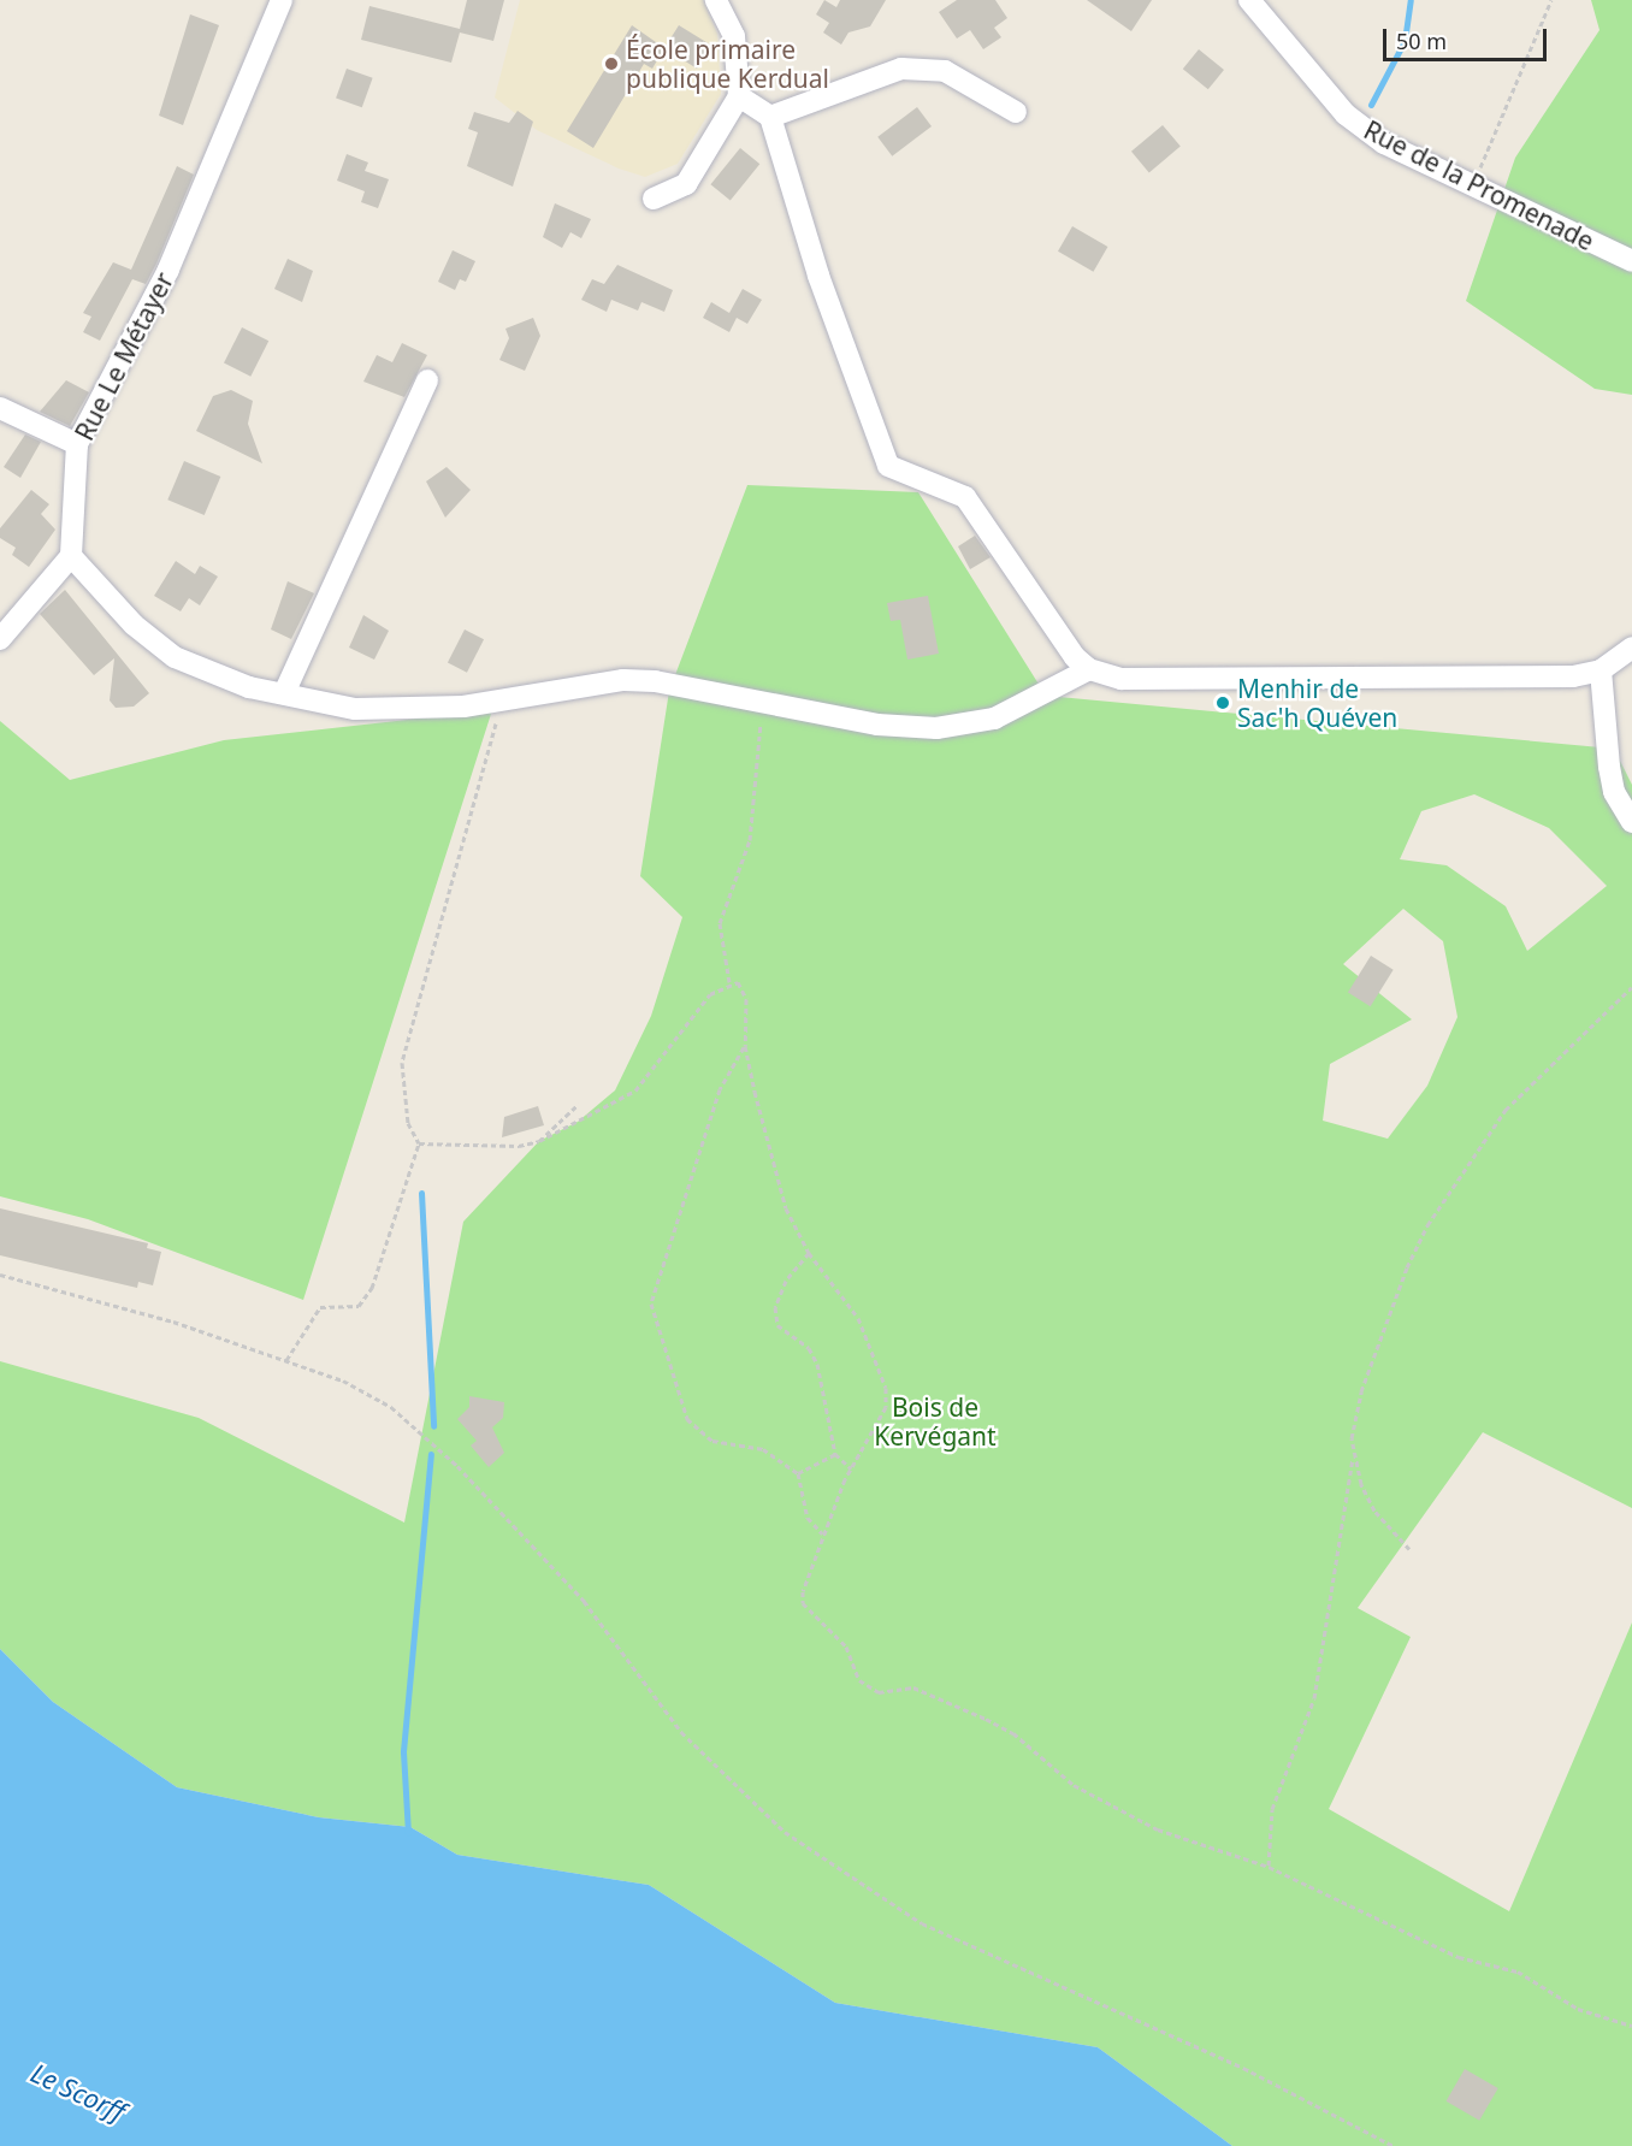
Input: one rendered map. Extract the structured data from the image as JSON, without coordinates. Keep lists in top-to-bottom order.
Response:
{
  "streets": {
    "street": ["Rue de la Promenade", "Rue Le Métayer"]
  },
  "water": ["Le Scorff"],
  "parks": ["Bois de Kervégant"],
  "places": ["École primaire publique Kerdual", "Menhir de Sac'h Quéven"],
  "scale_bar": "50 m"
}
